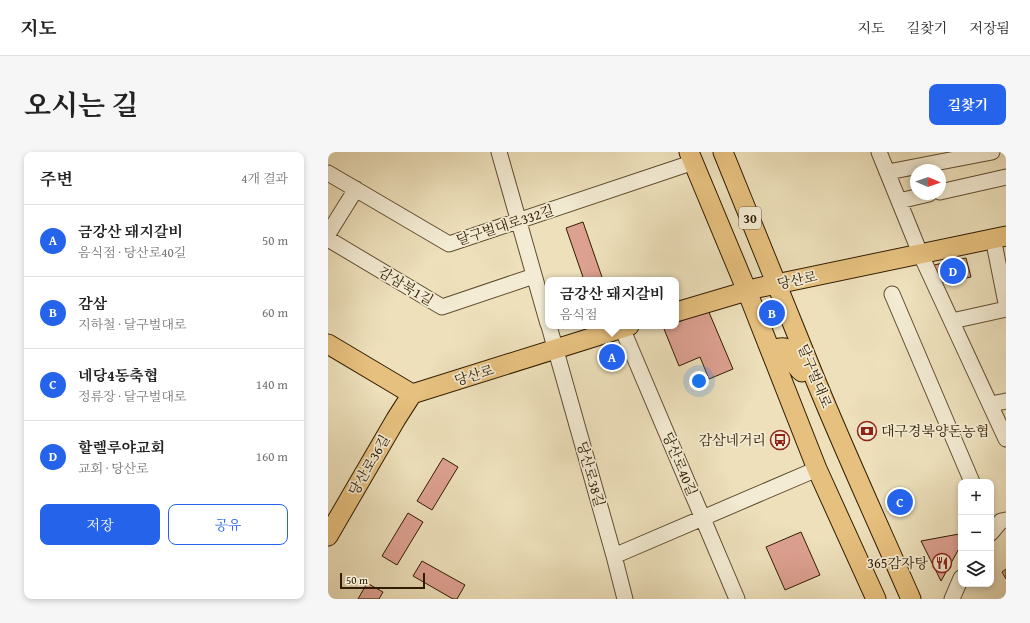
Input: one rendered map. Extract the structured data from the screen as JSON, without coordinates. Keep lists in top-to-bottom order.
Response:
{
  "streets": {
    "main road": [
      "30",
      "당산로",
      "달구벌대로",
      "당산로36길"
    ],
    "street": [
      "달구벌대로332길",
      "감삼북1길",
      "당산로40길",
      "당산로38길"
    ]
  },
  "crossings": [
    ["30", "달구벌대로332길"],
    ["30", "당산로"],
    ["달구벌대로332길", "당산로38길"],
    ["당산로", "달구벌대로"],
    ["당산로", "당산로36길"],
    ["당산로", "당산로38길"],
    ["감삼북1길", "당산로38길"]
  ],
  "places": {
    "bank": ["대구경북양돈농협"],
    "bus stop": ["감삼네거리"],
    "restaurant": ["365감자탕"]
  },
  "scale_bar": "50 m",
  "north": "right",
  "page": {
    "header": "지도",
    "nav": ["지도", "길찾기", "저장됨"],
    "title": "오시는 길",
    "buttons": [
      "길찾기",
      ["저장", "공유"]
    ],
    "heading": ["주변", "4개 결과"],
    "list": [
      {
        "mark": "A",
        "name": "금강산 돼지갈비",
        "note": "음식점 · 당산로40길",
        "value": "50 m"
      },
      {
        "mark": "B",
        "name": "감삼",
        "note": "지하철 · 달구벌대로",
        "value": "60 m"
      },
      {
        "mark": "C",
        "name": "네당4동축협",
        "note": "정류장 · 달구벌대로",
        "value": "140 m"
      },
      {
        "mark": "D",
        "name": "할렐루야교회",
        "note": "교회 · 당산로",
        "value": "160 m"
      }
    ],
    "pins": [
      "D",
      "B",
      "A",
      "C"
    ],
    "popup": ["금강산 돼지갈비", "음식점"],
    "map_buttons": ["+", "−"],
    "scale": "50 m"
  }
}
